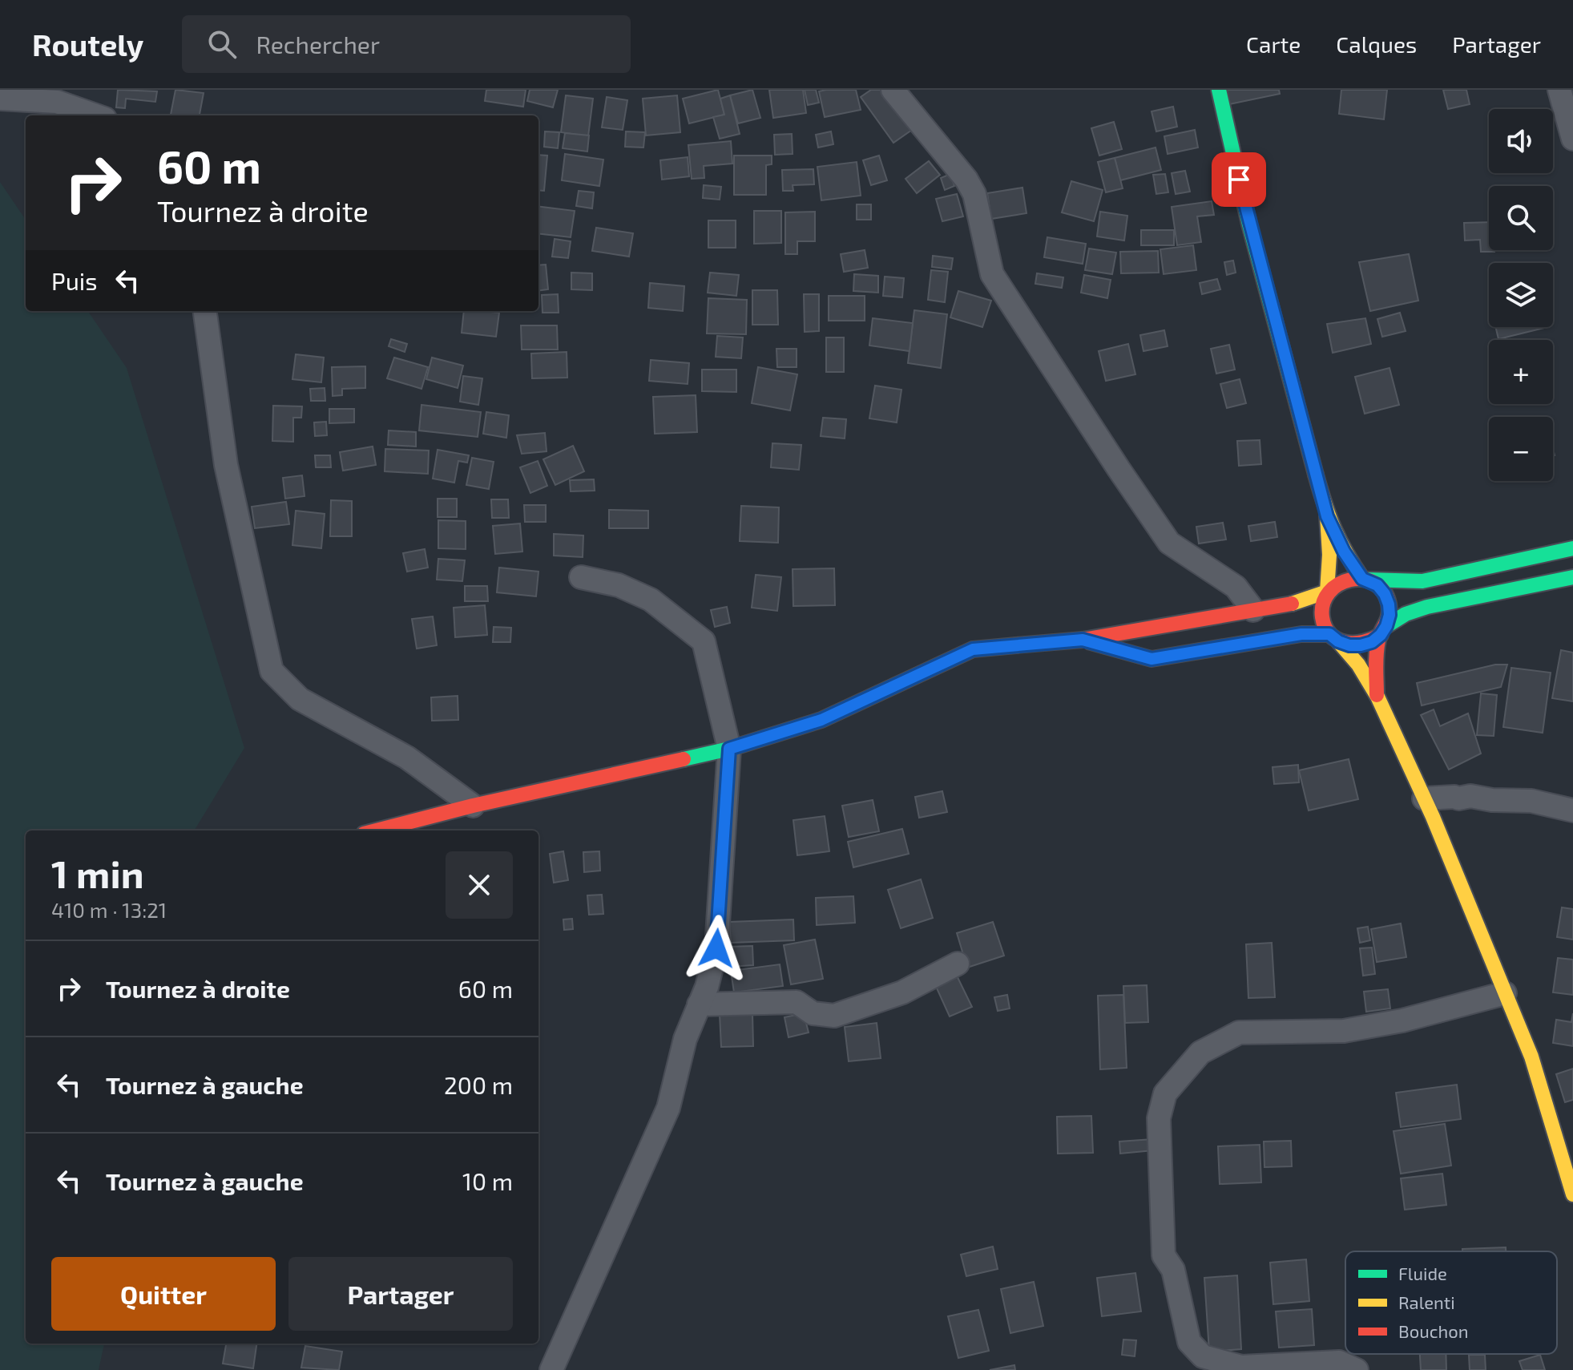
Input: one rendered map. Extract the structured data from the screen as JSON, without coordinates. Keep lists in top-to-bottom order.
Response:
{
  "legend": ["Fluide", "Ralenti", "Bouchon"],
  "page": {
    "header": "Routely",
    "search": "Rechercher",
    "nav": ["Carte", "Calques", "Partager"],
    "map_buttons": ["+", "−"],
    "turn": ["60 m", "Tournez à droite"],
    "then": "Puis",
    "heading": ["1 min", "410 m · 13:21"],
    "list": [
      {
        "name": "Tournez à droite",
        "value": "60 m"
      },
      {
        "name": "Tournez à gauche",
        "value": "200 m"
      },
      {
        "name": "Tournez à gauche",
        "value": "10 m"
      }
    ],
    "buttons": ["Quitter", "Partager"]
  }
}
